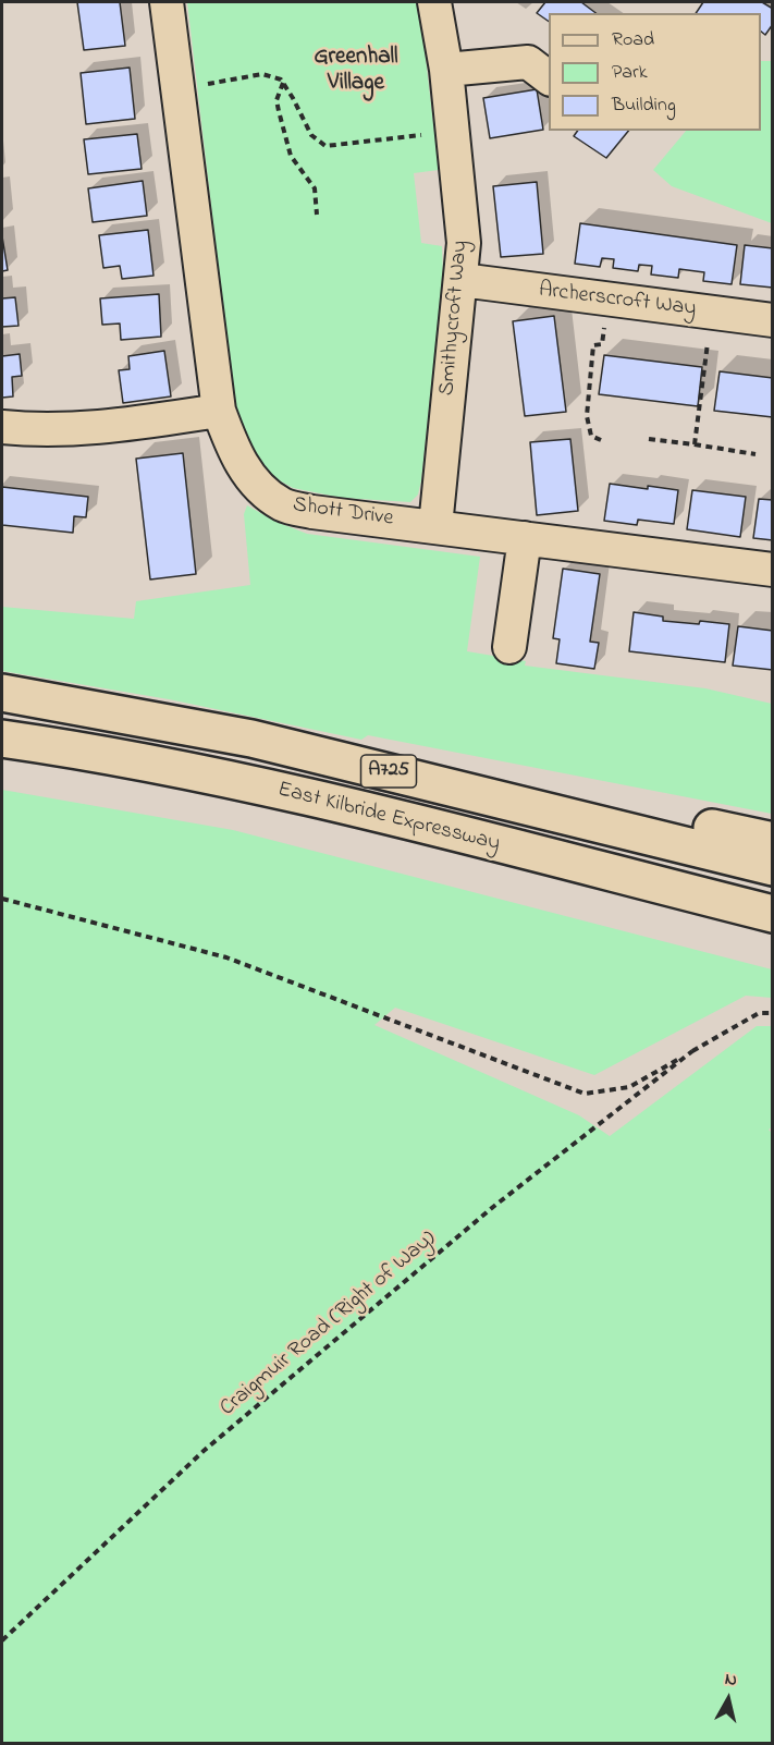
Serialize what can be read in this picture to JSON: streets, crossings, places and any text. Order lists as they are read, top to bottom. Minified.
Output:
{"streets":{"highway":["A725","East Kilbride Expressway"],"street":["Archerscroft Way","Smithycroft Way","Shott Drive"],"path":["Craigmuir Road (Right of Way)"]},"crossings":[["Archerscroft Way","Smithycroft Way"],["Smithycroft Way","Shott Drive"],["A725","East Kilbride Expressway"]],"districts":["Greenhall Village"],"legend":["Road","Park","Building"],"north":"top"}
